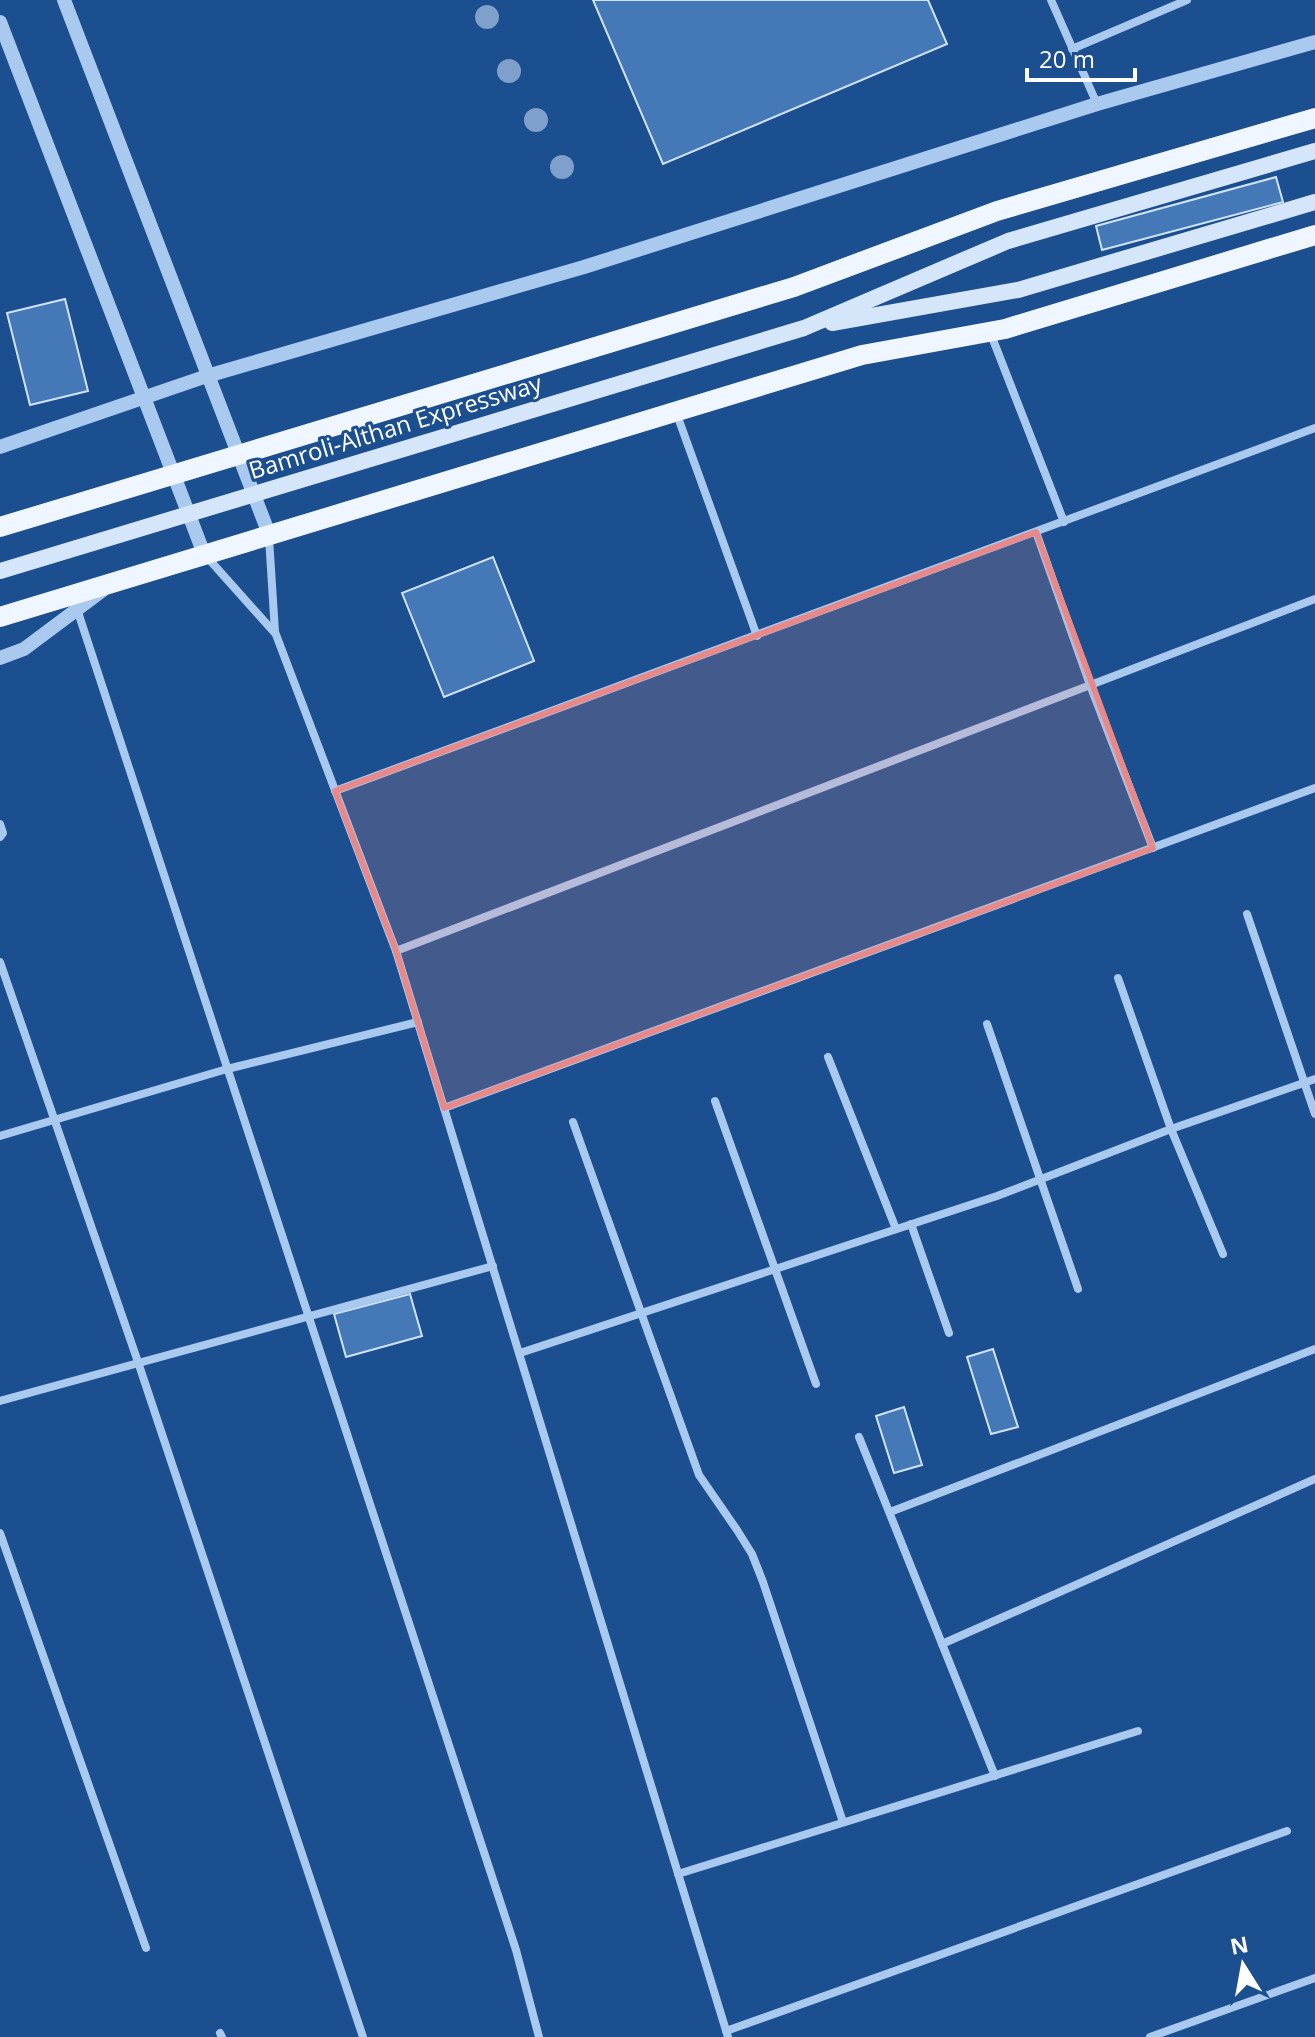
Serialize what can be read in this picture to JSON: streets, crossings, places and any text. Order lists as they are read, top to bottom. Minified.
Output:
{"streets":{"main road":["Bamroli-Althan Expressway"]},"scale_bar":"20 m","north":"top"}
